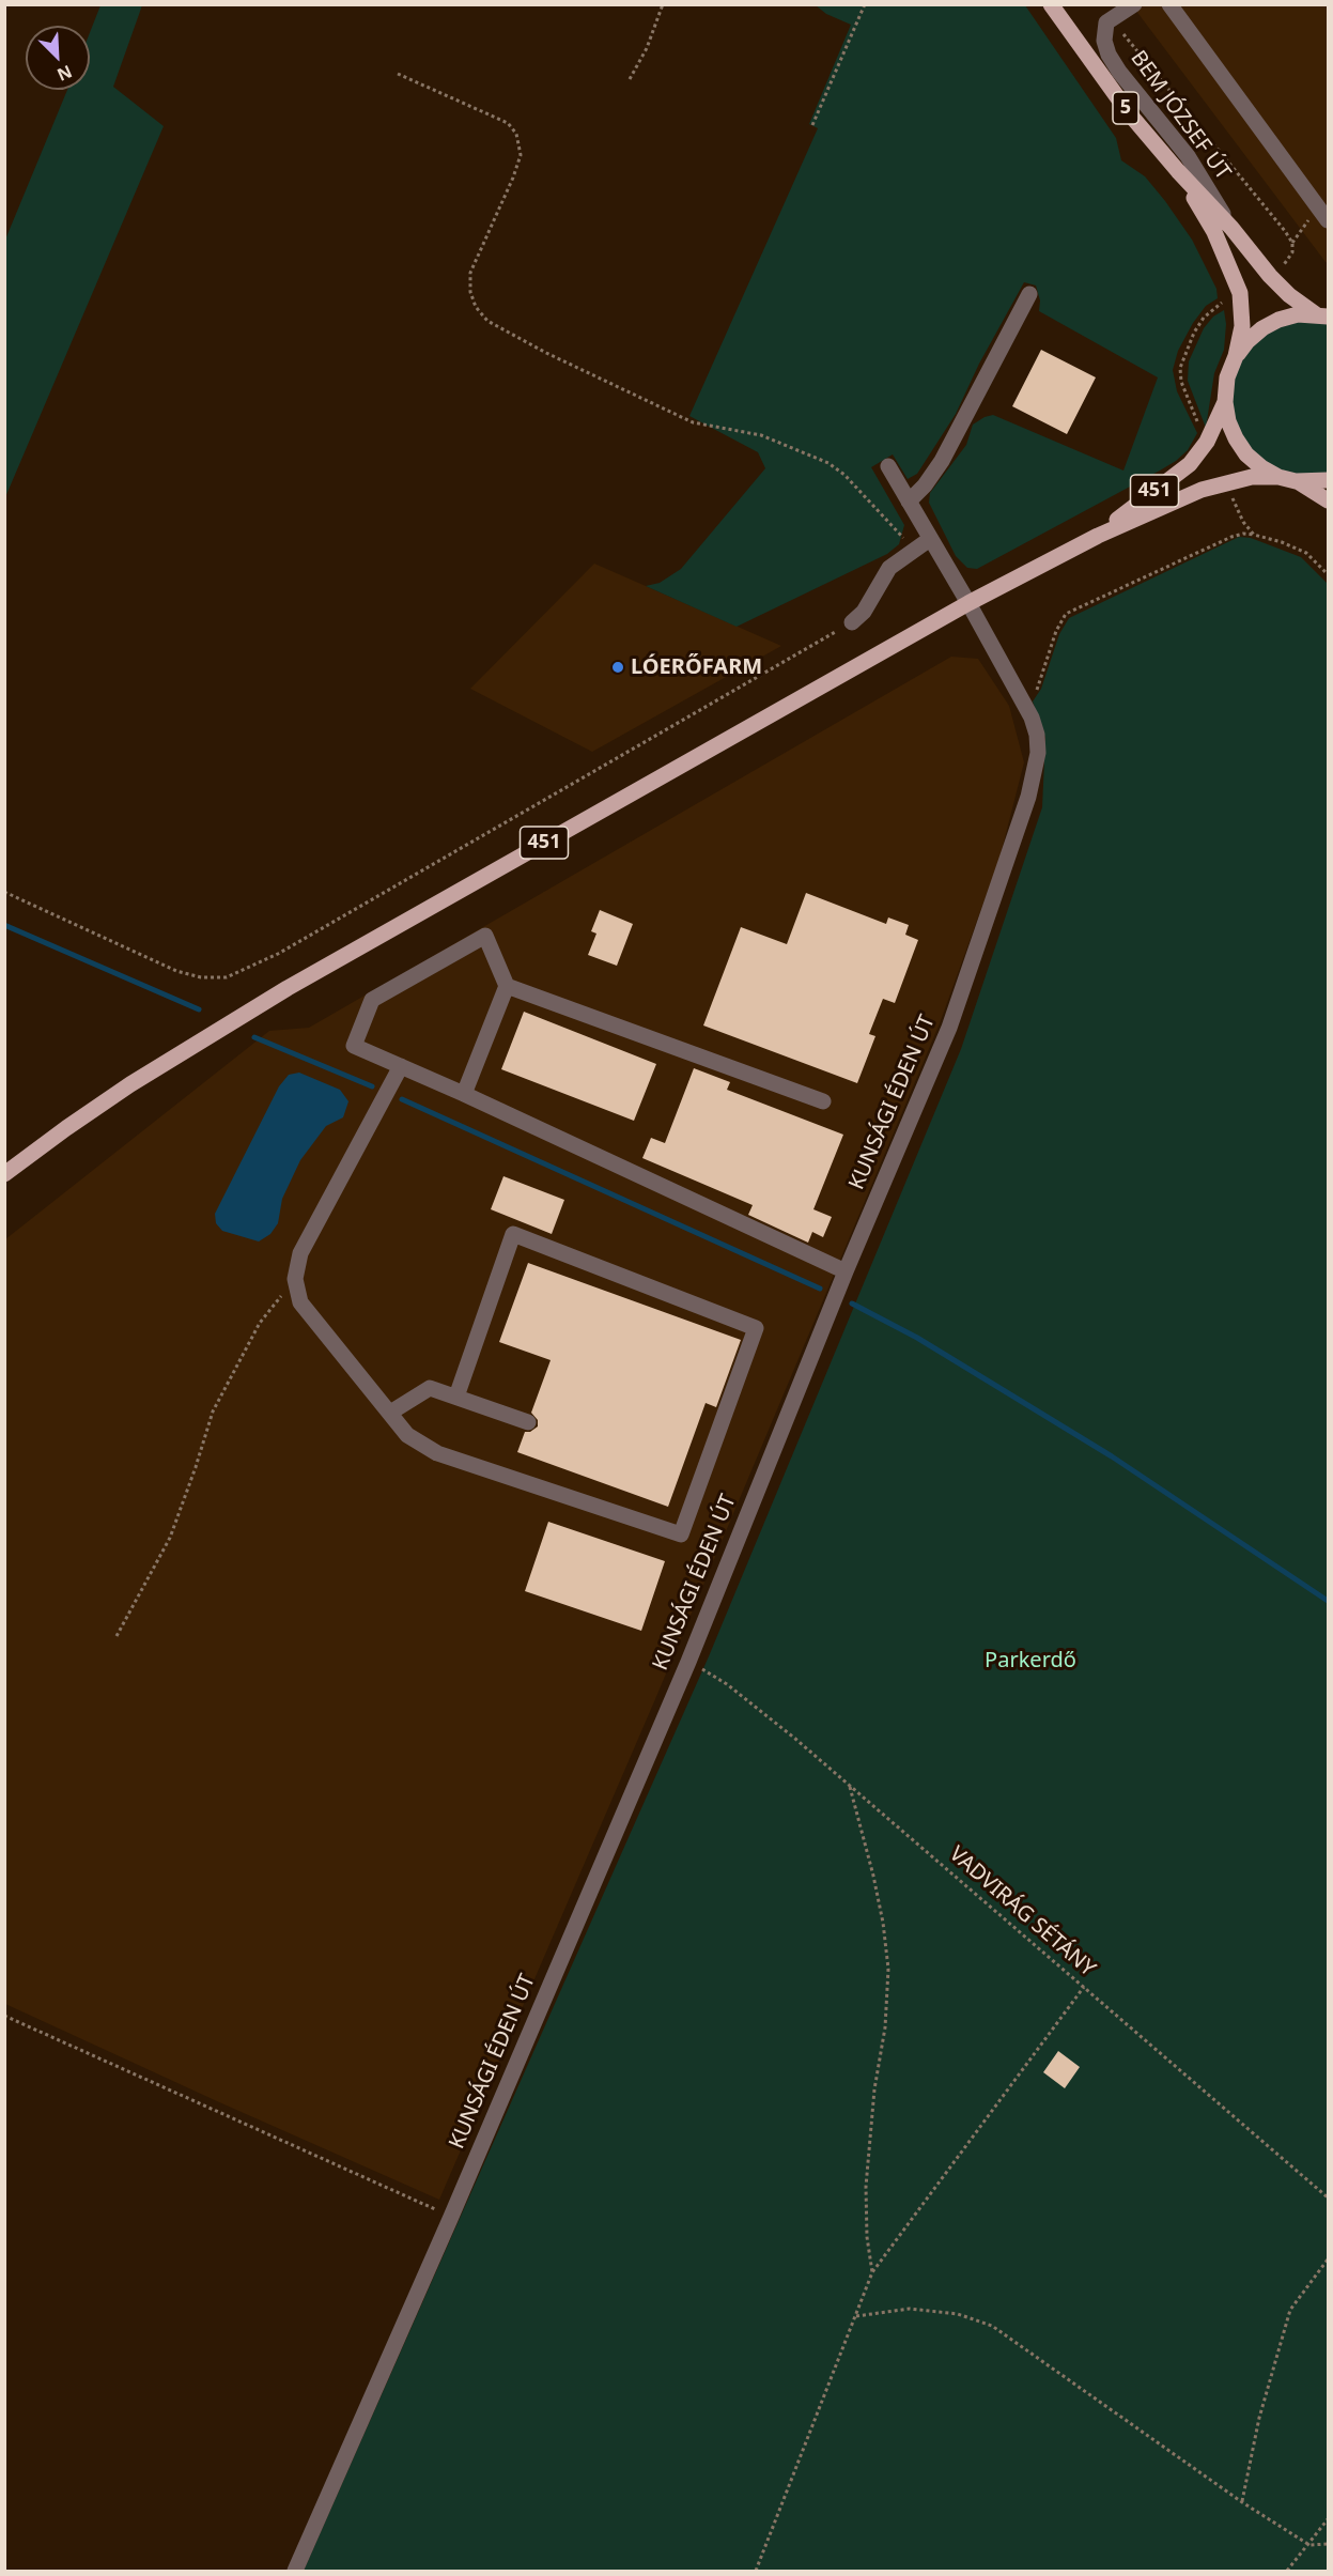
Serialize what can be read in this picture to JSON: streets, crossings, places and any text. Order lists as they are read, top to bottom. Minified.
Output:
{"streets":{"main road":["5","451"],"street":["BEM JÓZSEF ÚT","KUNSÁGI ÉDEN ÚT"],"path":["VADVIRÁG SÉTÁNY"]},"crossings":[["5","BEM JÓZSEF ÚT"],["5","451"],["451","KUNSÁGI ÉDEN ÚT"],["KUNSÁGI ÉDEN ÚT","VADVIRÁG SÉTÁNY"]],"parks":["Parkerdő"],"places":["LÓERŐFARM"],"north":"bottom right"}
